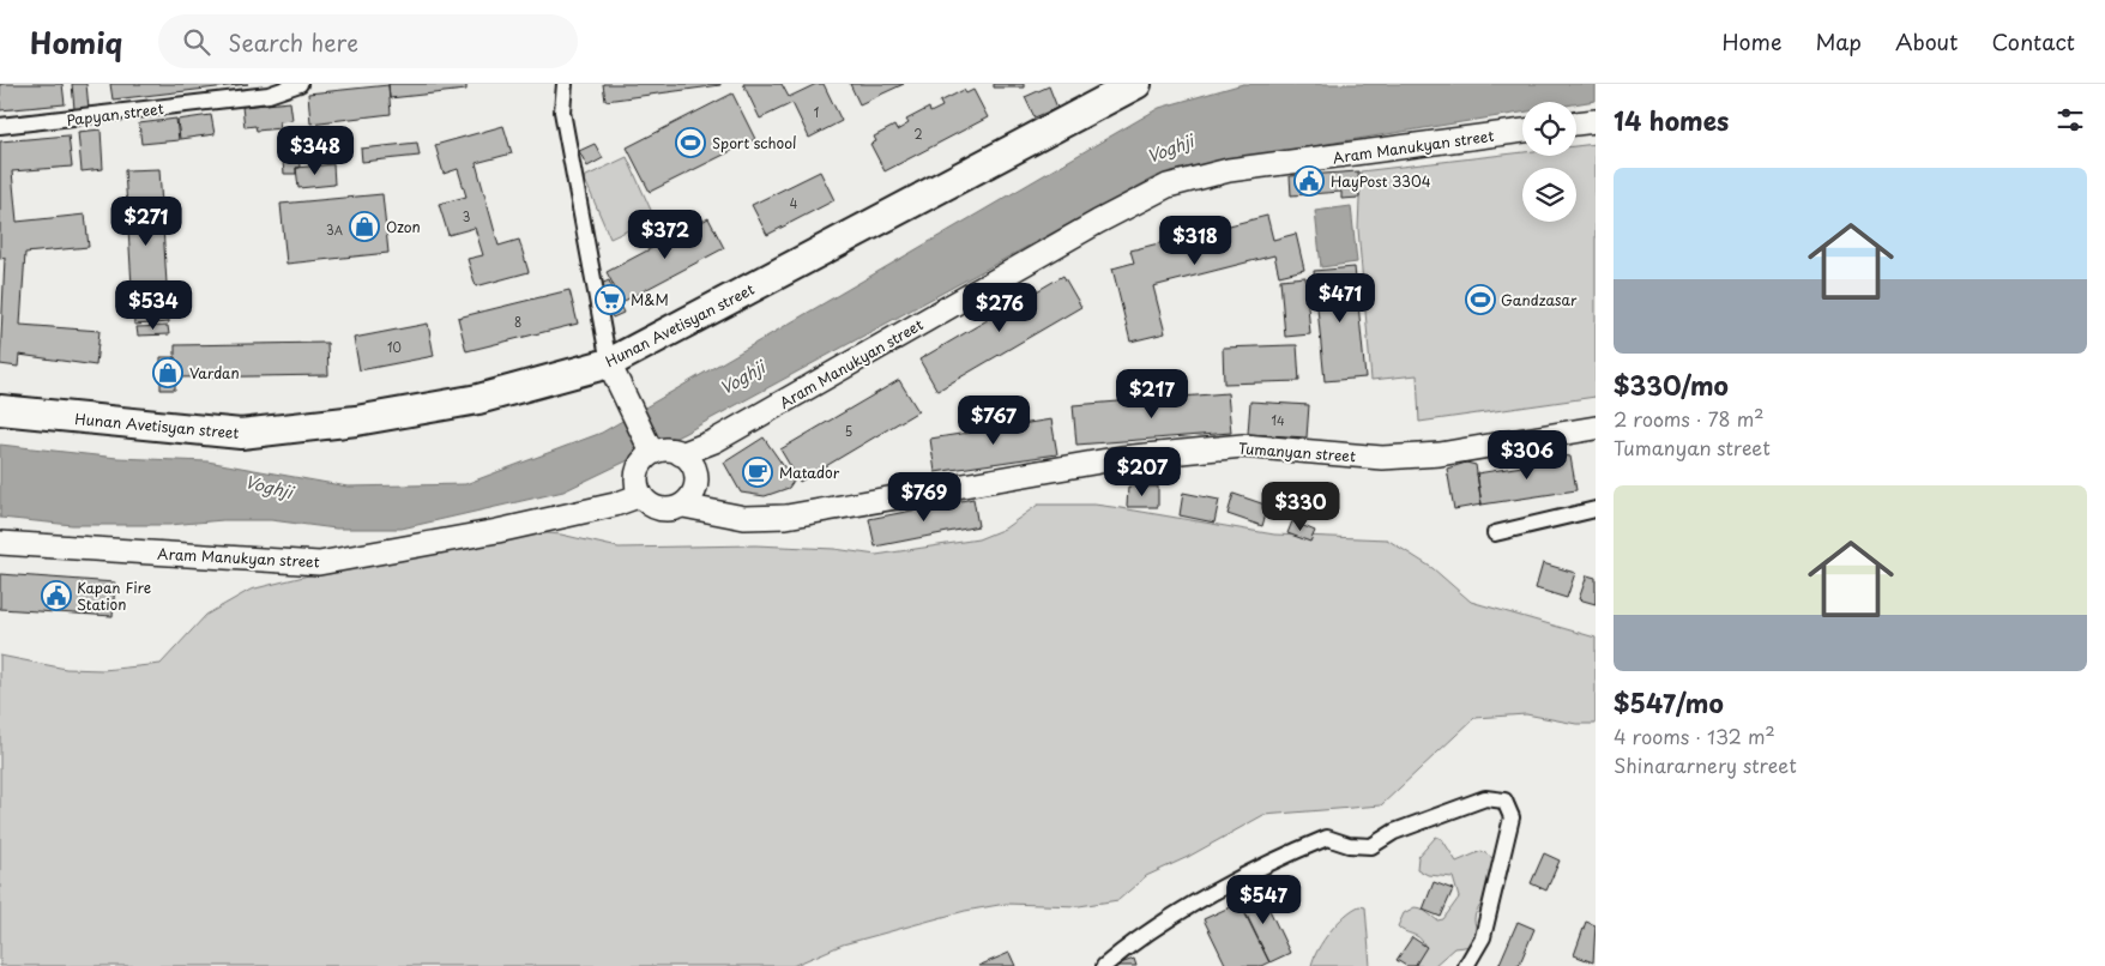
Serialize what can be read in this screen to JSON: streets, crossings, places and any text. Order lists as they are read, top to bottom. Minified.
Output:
{"streets":{"highway":["Hunan Avetisyan street"],"street":["Papyan street","Aram Manukyan street","Tumanyan street"]},"crossings":[["Aram Manukyan street","Tumanyan street"]],"water":["Voghji"],"places":{"sports":["Sport school","Gandzasar"],"public building":["HayPost 3304","Kapan Fire Station"],"shop":["Ozon","Vardan"],"supermarket":["M&M"],"cafe":["Matador"]},"house_numbers":["1","2","4","3","3A","8","10","14","5"],"page":{"header":"Homiq","search":"Search here","nav":["Home","Map","About","Contact"],"heading":"14 homes","price":["$348","$271","$372","$318","$471","$534","$276","$217","$767","$306","$207","$769","$330","$547"],"list":[{"name":"$330/mo","note":"2 rooms · 78 m² · Tumanyan street"},{"name":"$547/mo","note":"4 rooms · 132 m² · Shinararnery street"}]}}
